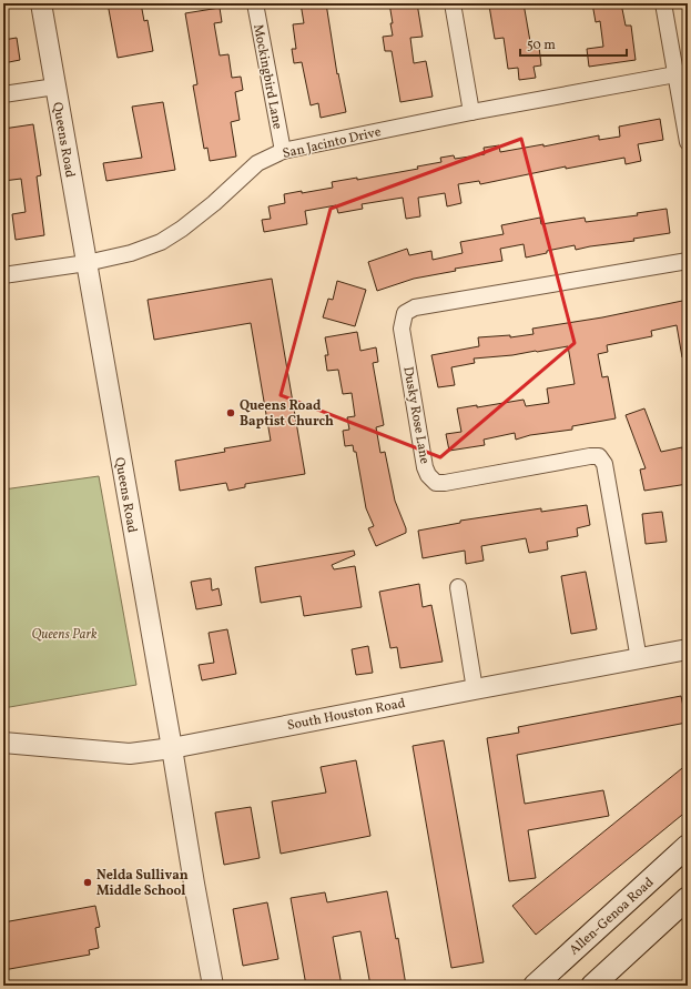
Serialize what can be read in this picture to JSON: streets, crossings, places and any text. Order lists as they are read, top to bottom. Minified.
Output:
{"streets":{"main road":["Allen-Genoa Road"],"street":["Mockingbird Lane","Queens Road","San Jacinto Drive","Dusky Rose Lane","South Houston Road"]},"crossings":[["Mockingbird Lane","San Jacinto Drive"],["Queens Road","San Jacinto Drive"],["Queens Road","South Houston Road"],["Dusky Rose Lane","South Houston Road"]],"parks":["Queens Park"],"places":["Queens Road Baptist Church","Nelda Sullivan Middle School"],"scale_bar":"50 m"}
